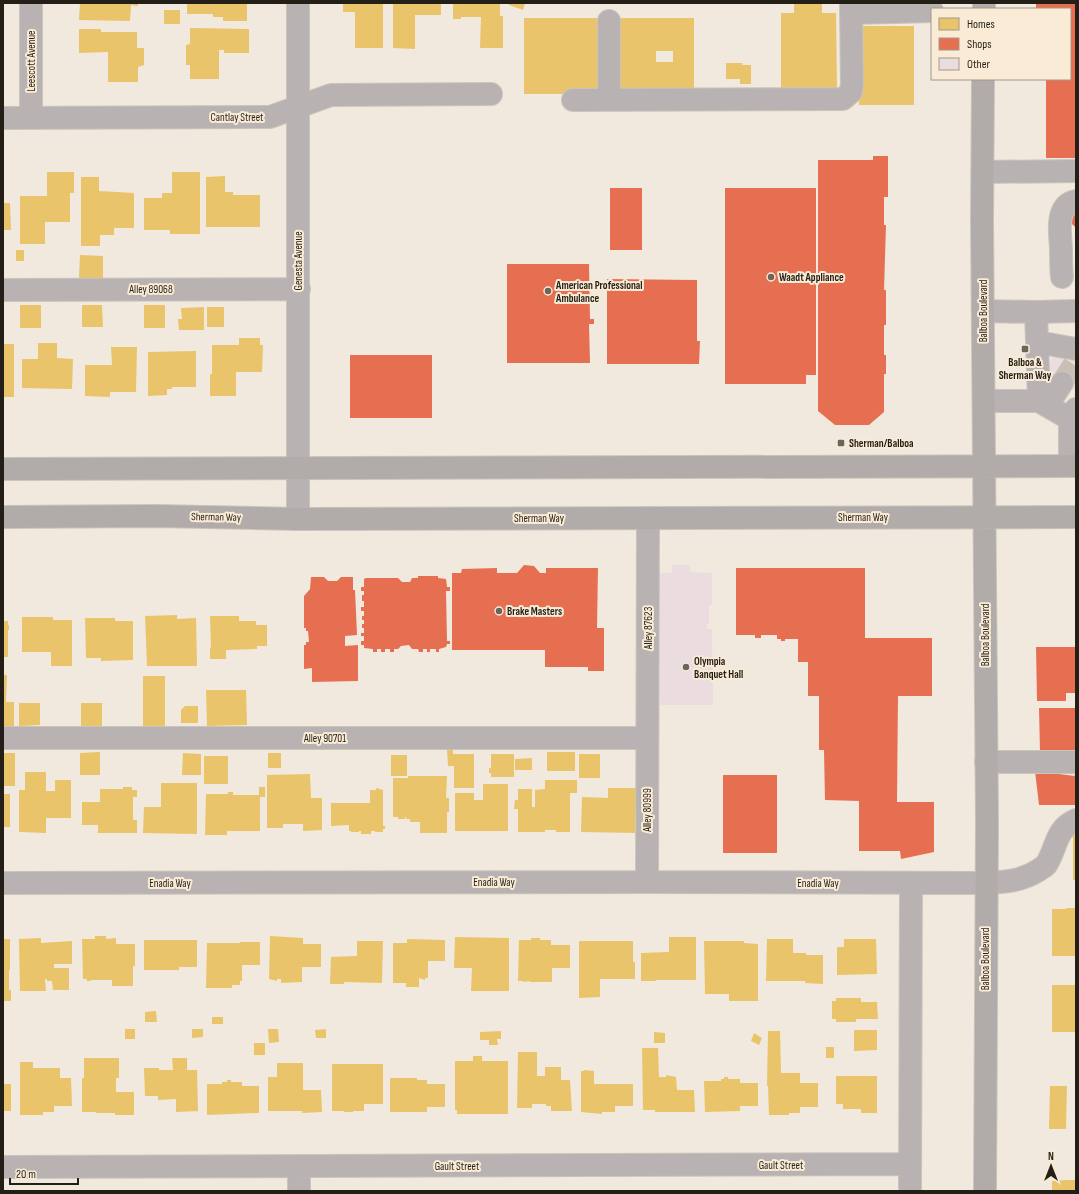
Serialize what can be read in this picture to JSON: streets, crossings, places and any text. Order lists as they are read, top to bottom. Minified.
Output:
{"streets":{"main road":["Balboa Boulevard","Sherman Way"],"street":["Leescott Avenue","Cantlay Street","Genesta Avenue","Alley 89068","Alley 87623","Alley 90701","Alley 80999","Enadia Way","Gault Street"]},"crossings":[["Leescott Avenue","Cantlay Street"],["Cantlay Street","Genesta Avenue"],["Genesta Avenue","Alley 89068"],["Genesta Avenue","Sherman Way"],["Balboa Boulevard","Sherman Way"],["Balboa Boulevard","Enadia Way"],["Sherman Way","Alley 87623"],["Alley 87623","Alley 90701"],["Alley 87623","Alley 80999"],["Alley 90701","Alley 80999"],["Alley 80999","Enadia Way"]],"places":{"other":["Waadt Appliance","American Professional Ambulance","Brake Masters","Olympia Banquet Hall"],"transit":["Balboa & Sherman Way","Sherman/Balboa"]},"legend":["Homes","Shops","Other"],"scale_bar":"20 m","north":"top"}
